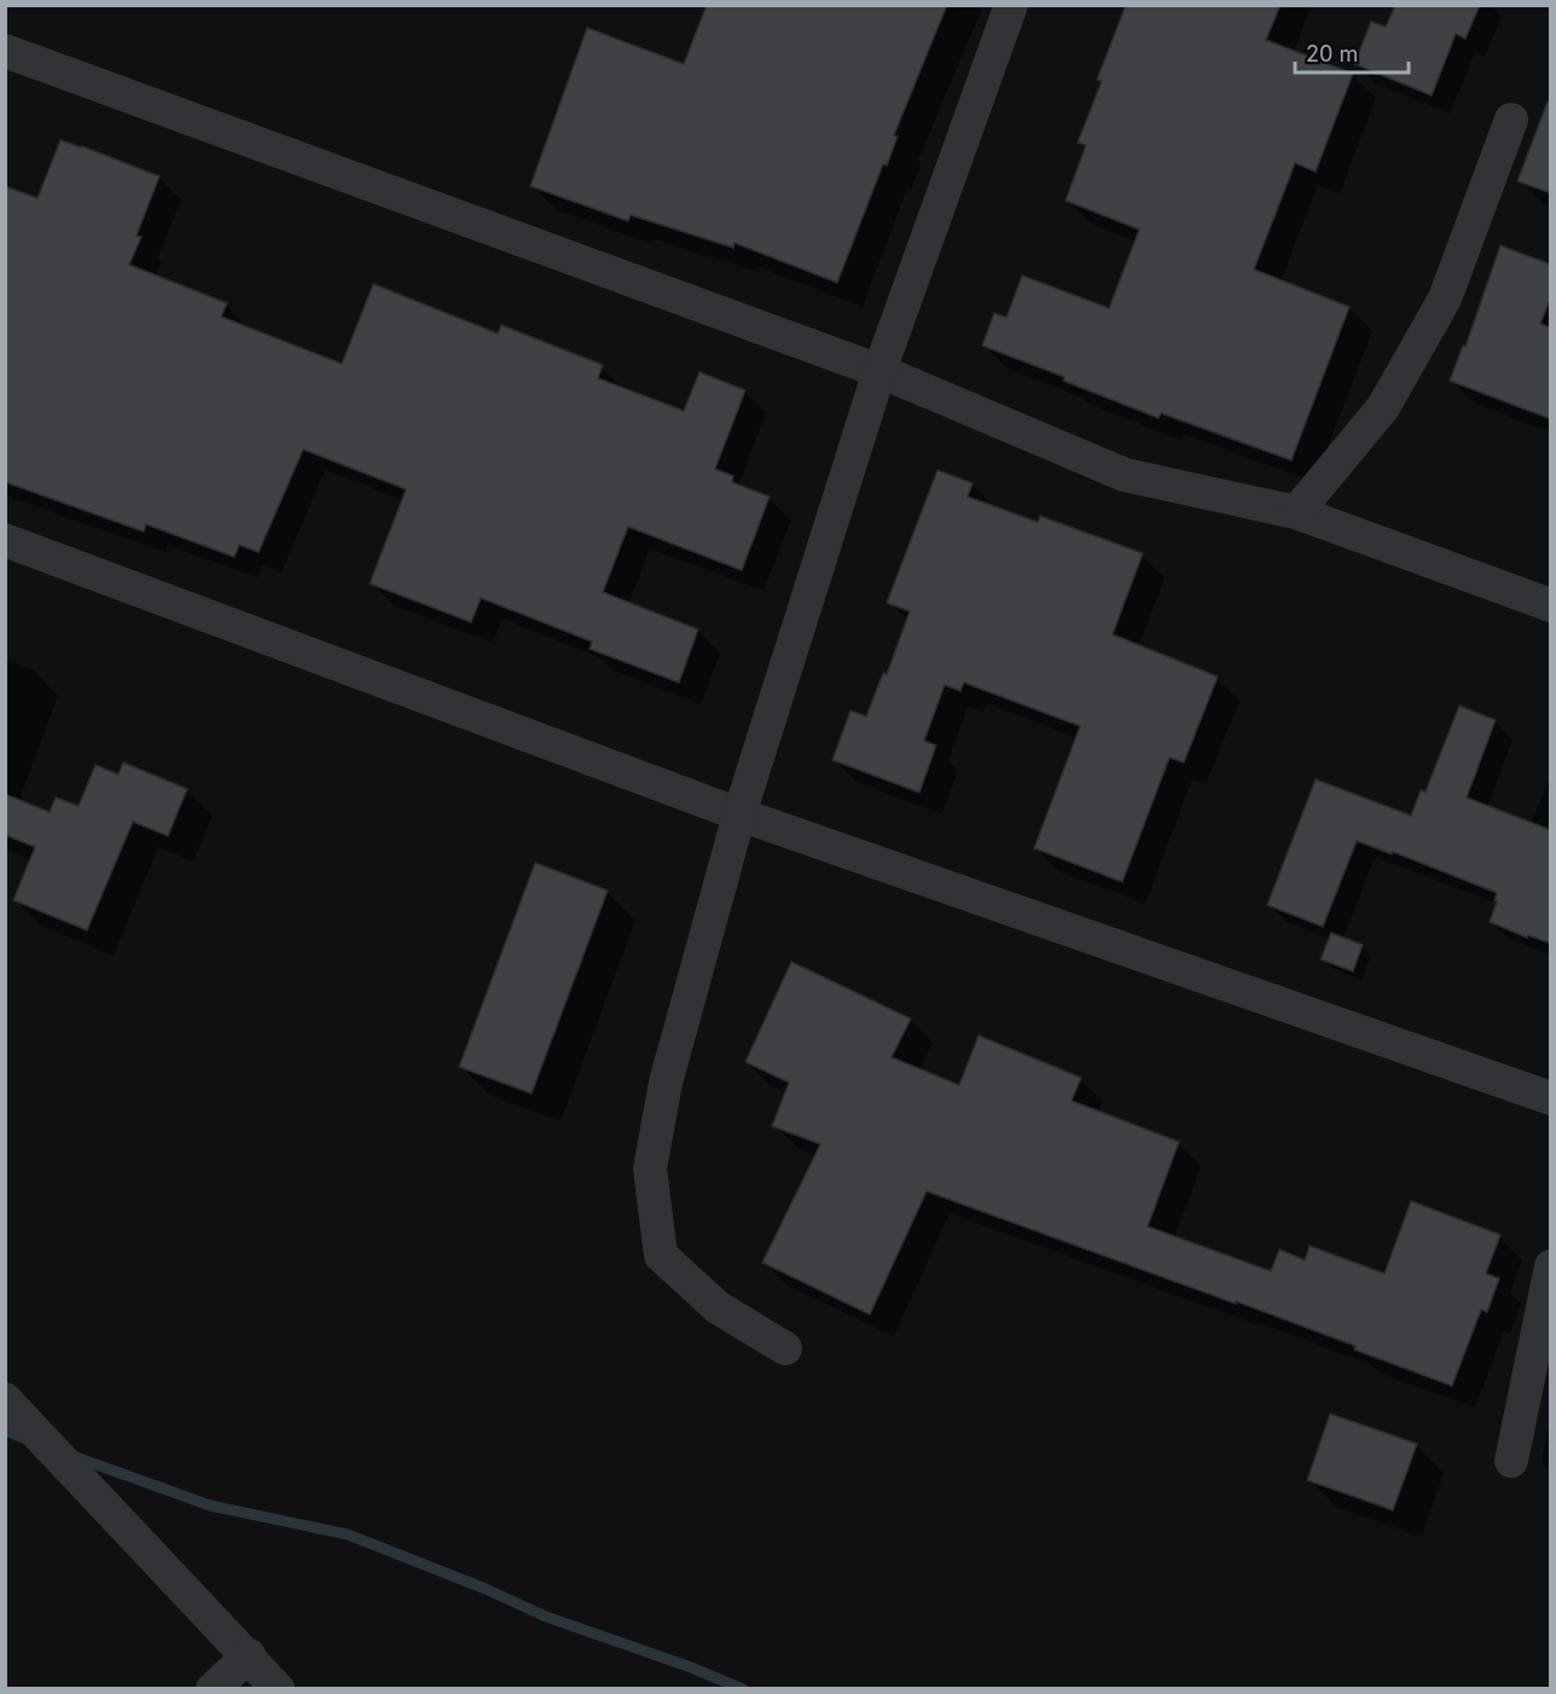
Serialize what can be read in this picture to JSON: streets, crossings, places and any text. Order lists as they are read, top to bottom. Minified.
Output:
{"scale_bar":"20 m"}
